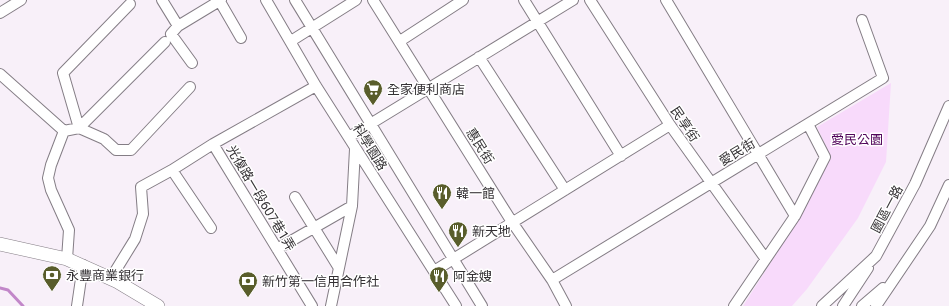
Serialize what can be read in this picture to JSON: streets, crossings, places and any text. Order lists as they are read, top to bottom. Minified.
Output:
{"streets":{"street":["民享街","惠民街","科學園路","愛民街","光復路一段607巷1弄","園區一路"]},"crossings":[["民享街","愛民街"],["惠民街","愛民街"]],"parks":["愛民公園"],"places":{"supermarket":["全家便利商店"],"restaurant":["韓一館","新天地","阿金嫂"],"bank":["永豐商業銀行","新竹第一信用合作社"]}}
